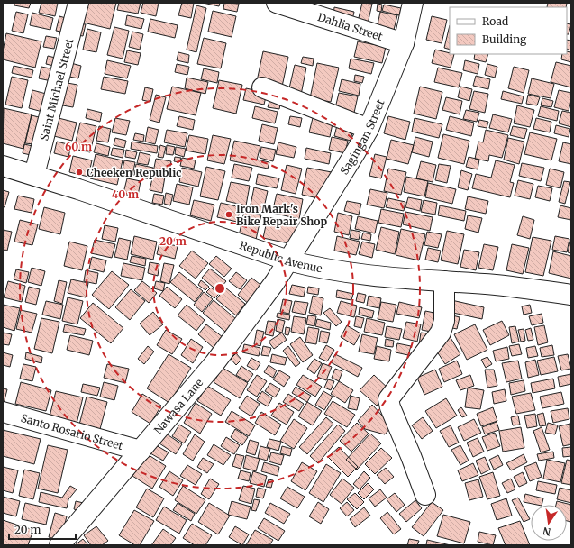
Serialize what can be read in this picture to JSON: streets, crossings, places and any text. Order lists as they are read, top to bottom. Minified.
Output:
{"streets":{"street":["Dahlia Street","Saint Michael Street","Sagingan Street","Republic Avenue","Nawasa Lane","Santo Rosario Street"]},"crossings":[["Dahlia Street","Sagingan Street"],["Saint Michael Street","Republic Avenue"],["Sagingan Street","Republic Avenue"],["Sagingan Street","Nawasa Lane"],["Republic Avenue","Nawasa Lane"],["Nawasa Lane","Santo Rosario Street"]],"places":["Cheeken Republic","Iron Mark's Bike Repair Shop"],"legend":["Road","Building"],"scale_bar":"20 m","north":"bottom","rings":["60 m","40 m","20 m"]}
